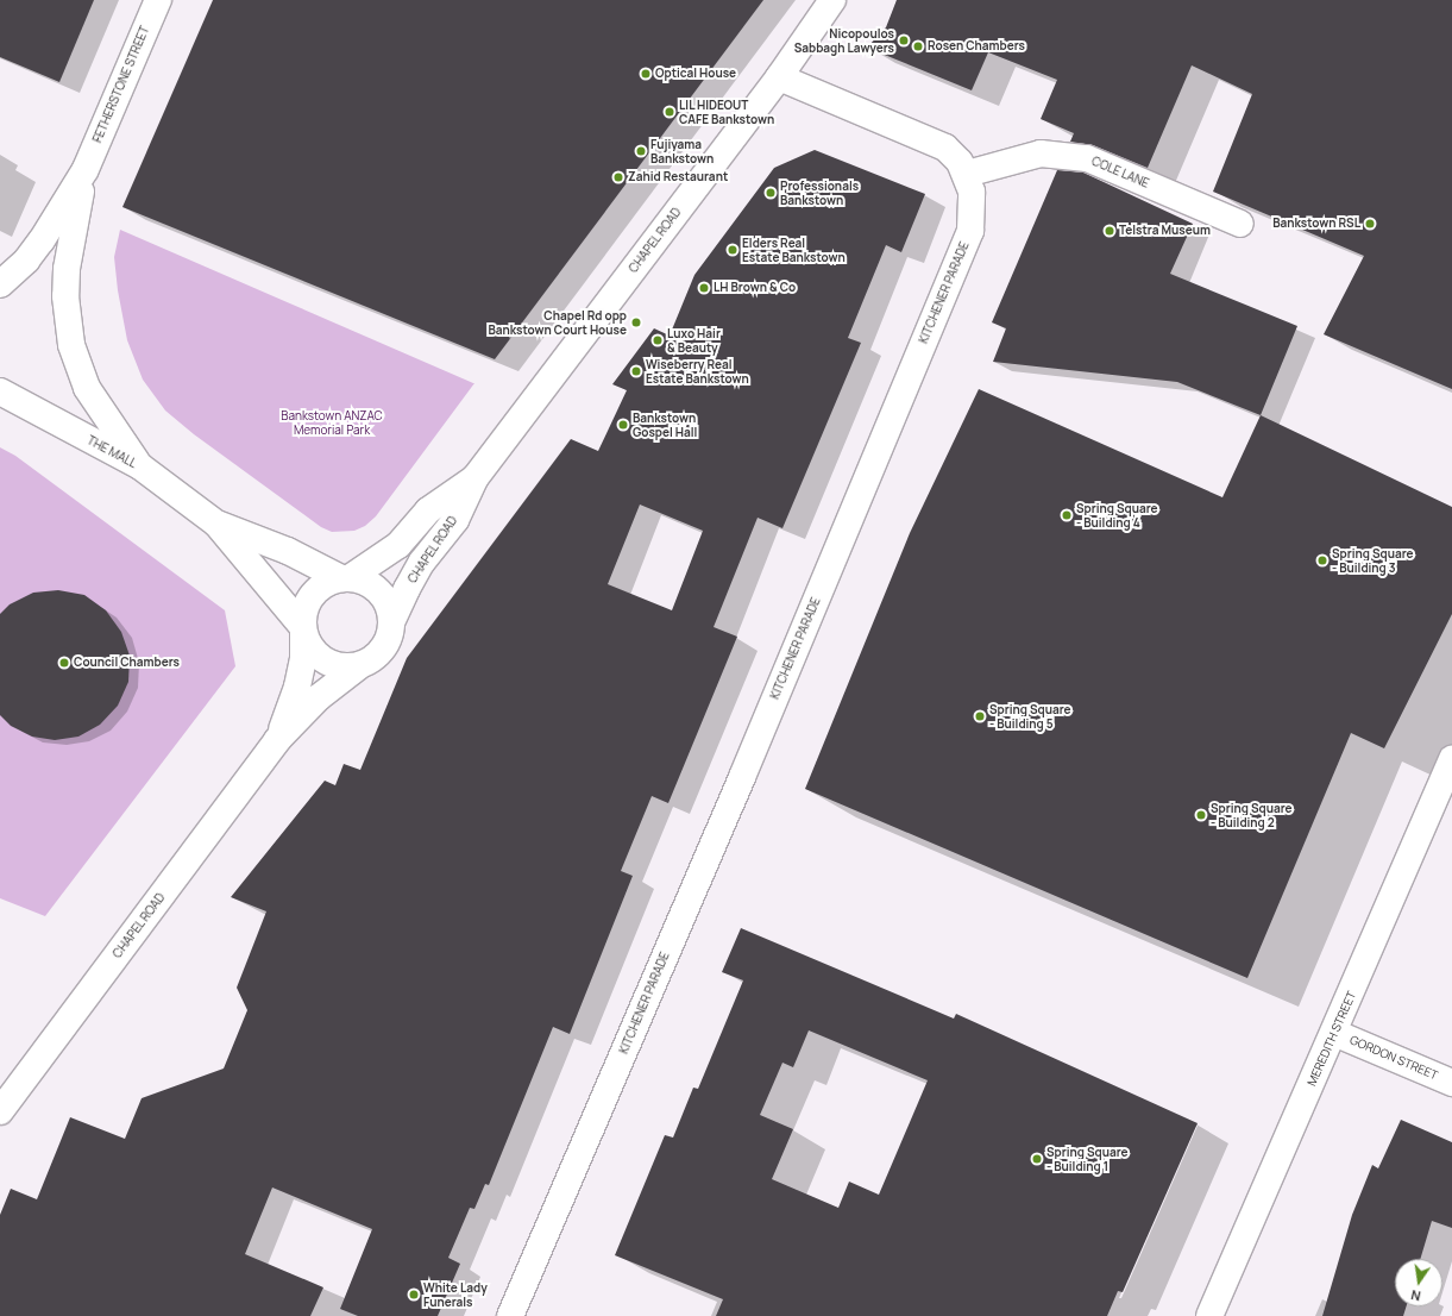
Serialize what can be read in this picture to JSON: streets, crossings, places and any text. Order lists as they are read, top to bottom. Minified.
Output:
{"streets":{"street":["FETHERSTONE STREET","COLE LANE","CHAPEL ROAD","KITCHENER PARADE","THE MALL","MEREDITH STREET","GORDON STREET"]},"crossings":[["FETHERSTONE STREET","THE MALL"],["COLE LANE","KITCHENER PARADE"],["CHAPEL ROAD","KITCHENER PARADE"],["CHAPEL ROAD","THE MALL"],["MEREDITH STREET","GORDON STREET"]],"parks":["Bankstown ANZAC Memorial Park"],"places":["Nicopoulos Sabbagh Lawyers","Rosen Chambers","Optical House","LIL HIDEOUT CAFE Bankstown","Fujiyama Bankstown","Zahid Restaurant","Professionals Bankstown","Bankstown RSL","Telstra Museum","Elders Real Estate Bankstown","LH Brown & Co","Chapel Rd opp Bankstown Court House","Luxo Hair & Beauty","Wiseberry Real Estate Bankstown","Bankstown Gospel Hall","Spring Square - Building 4","Spring Square - Building 3","Council Chambers","Spring Square - Building 5","Spring Square - Building 2","Spring Square - Building 1","White Lady Funerals"],"north":"bottom"}
